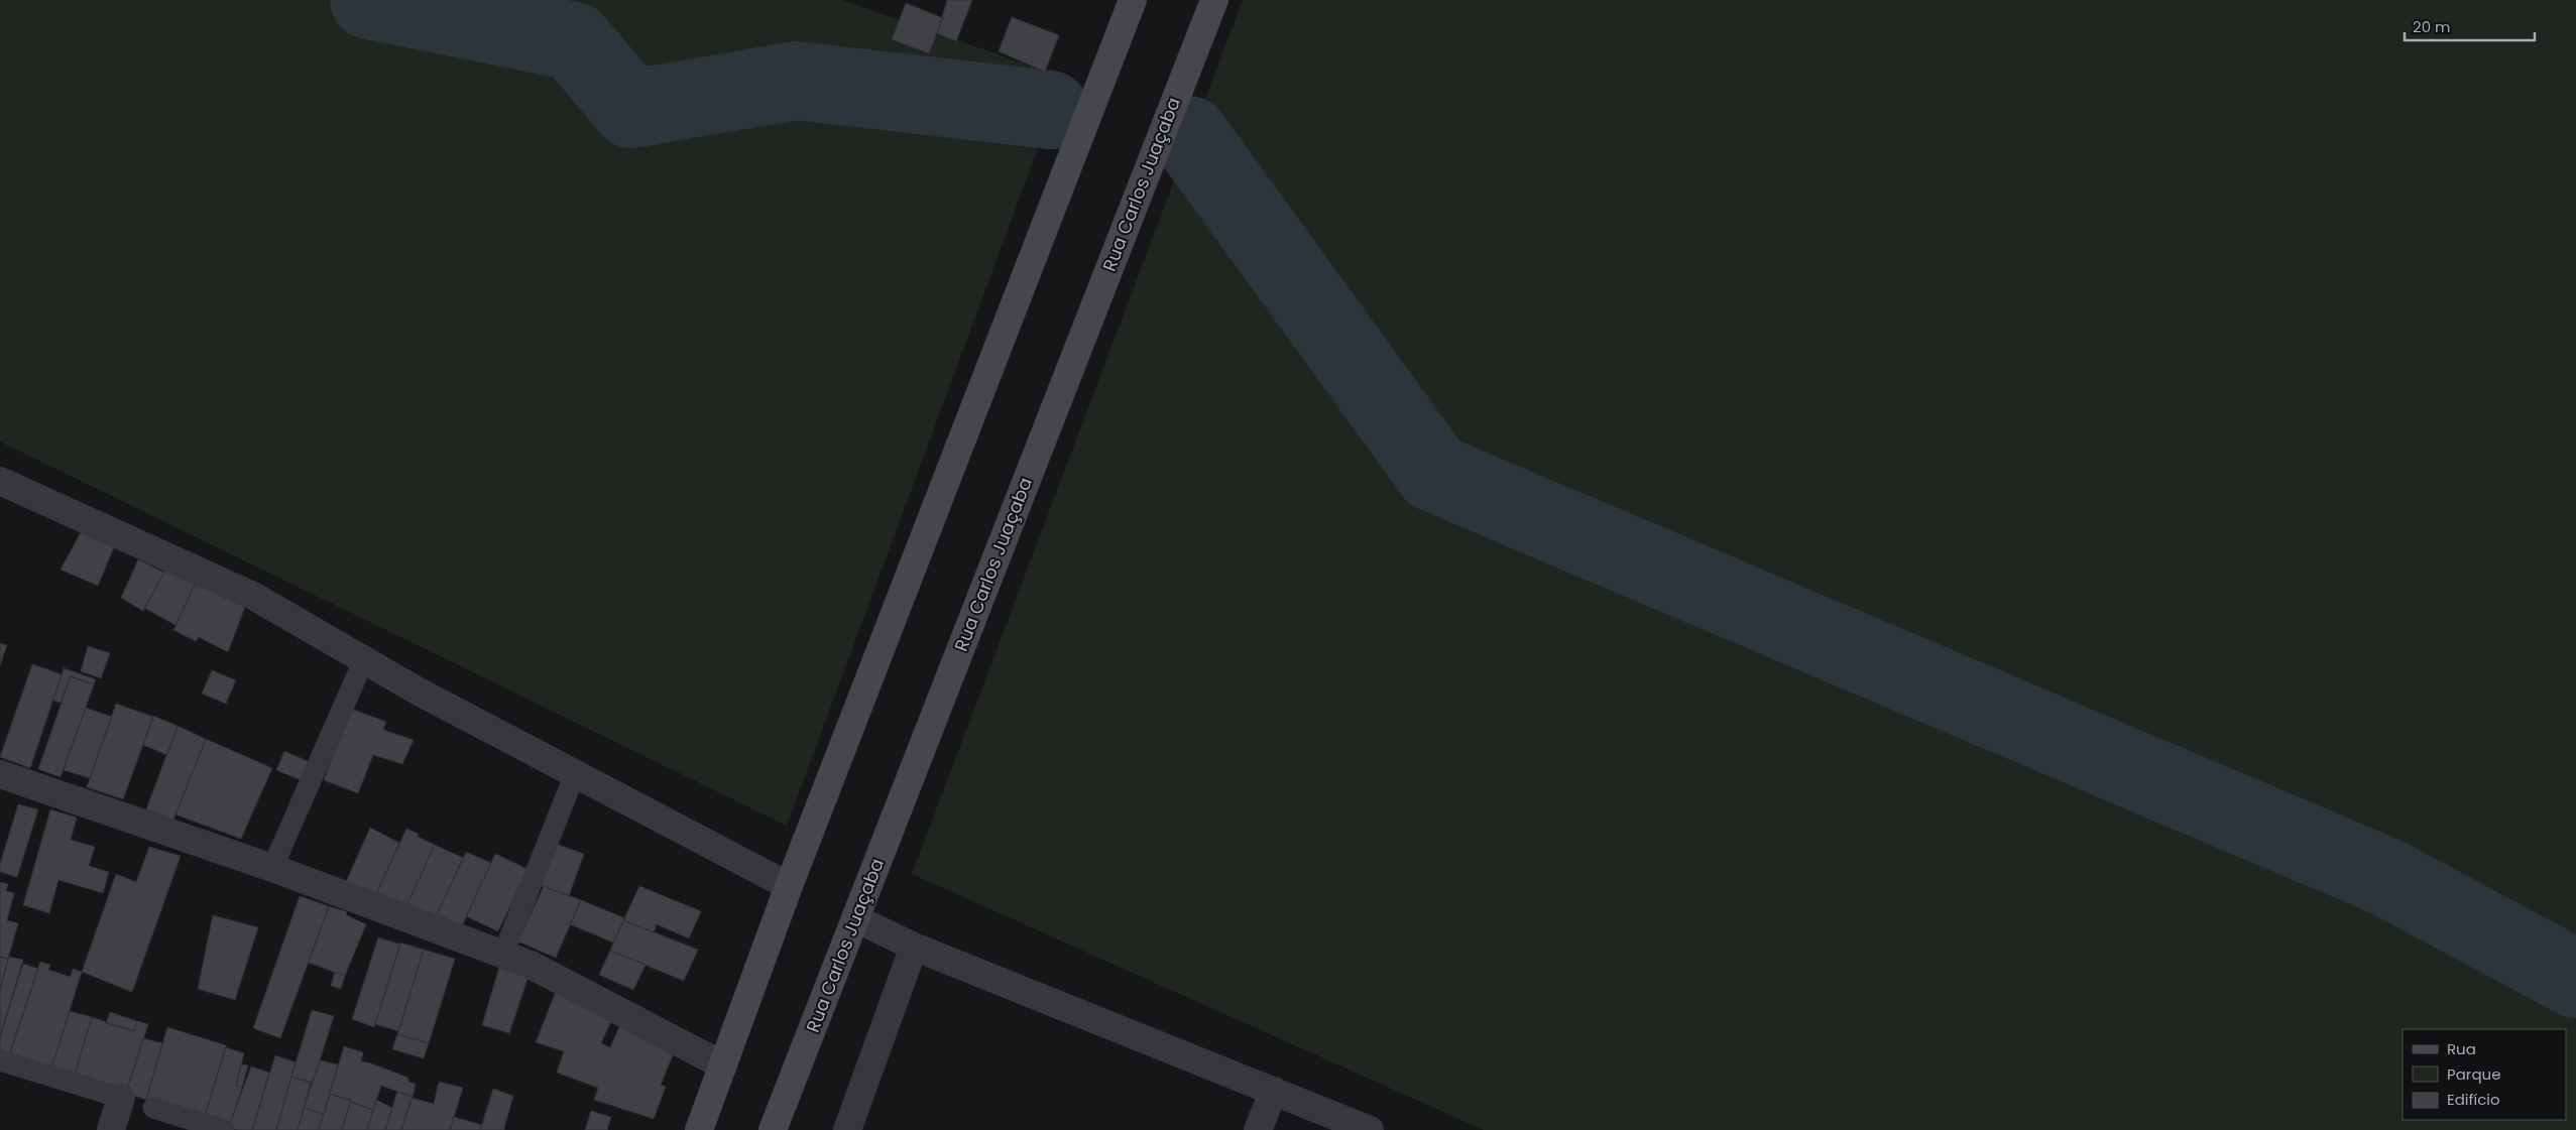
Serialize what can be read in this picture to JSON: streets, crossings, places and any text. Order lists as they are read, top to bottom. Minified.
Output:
{"streets":{"street":["Rua Carlos Juaçaba"]},"legend":["Rua","Parque","Edifício"],"scale_bar":"20 m"}
